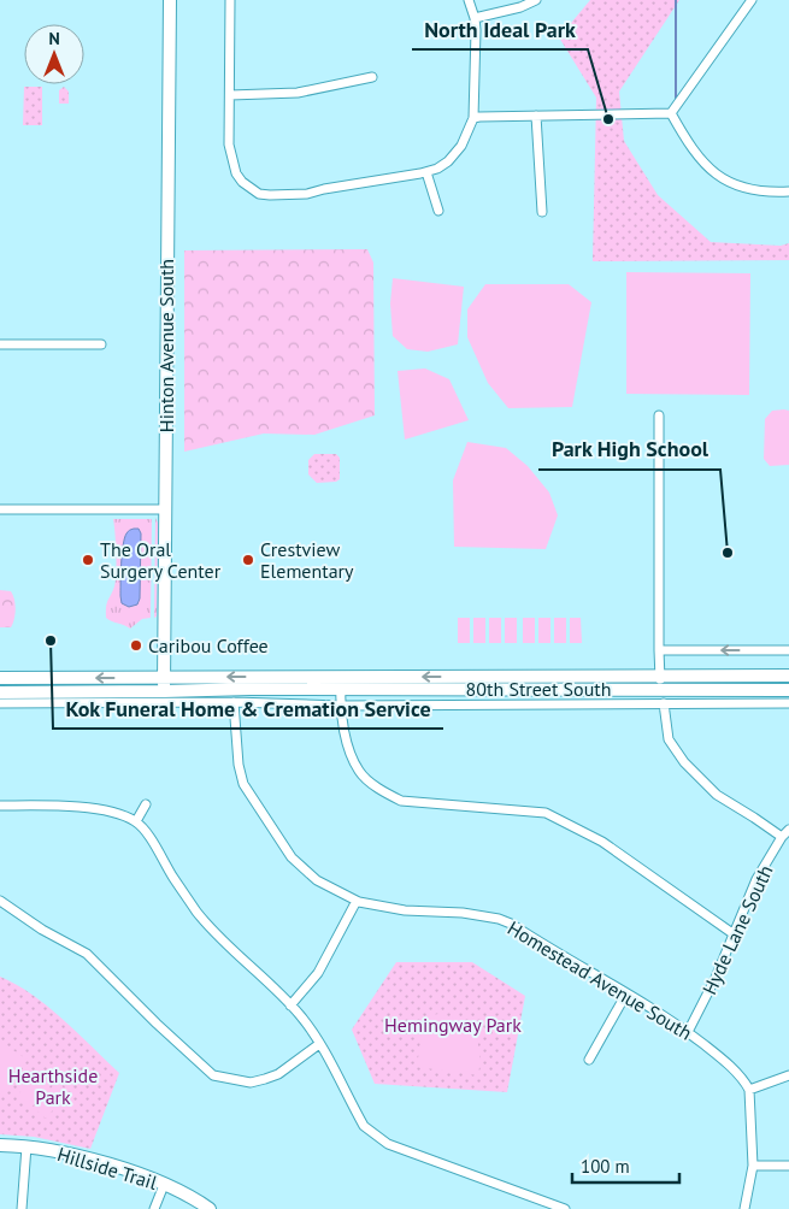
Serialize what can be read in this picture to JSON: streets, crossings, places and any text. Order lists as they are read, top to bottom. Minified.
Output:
{"streets":{"main road":["Hinton Avenue South","80th Street South","Hillside Trail"],"street":["Hyde Lane South","Homestead Avenue South"]},"crossings":[["Hinton Avenue South","80th Street South"],["80th Street South","Homestead Avenue South"],["Hyde Lane South","Homestead Avenue South"]],"parks":["Hemingway Park","Hearthside Park"],"places":["North Ideal Park","Park High School","The Oral Surgery Center","Crestview Elementary","Kok Funeral Home & Cremation Service","Caribou Coffee"],"scale_bar":"100 m","north":"top"}
